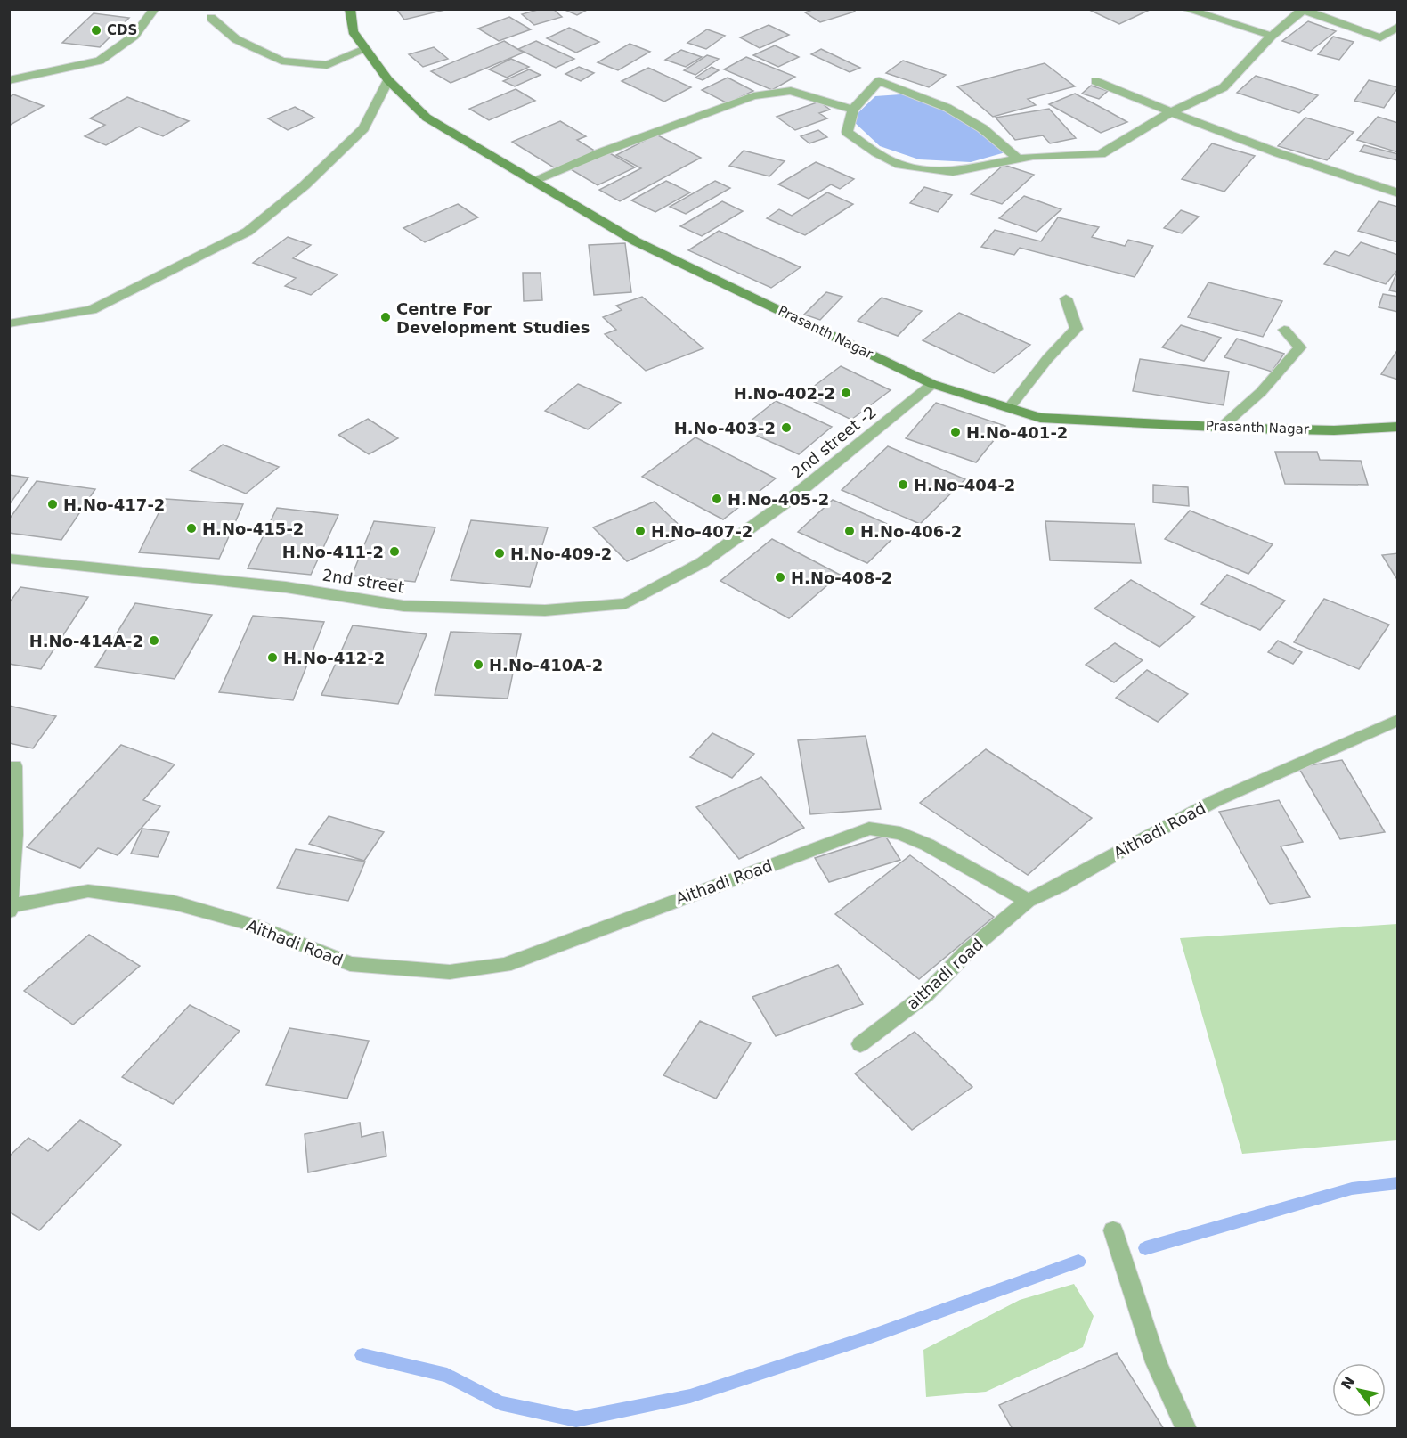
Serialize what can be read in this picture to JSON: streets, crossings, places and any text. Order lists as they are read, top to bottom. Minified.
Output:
{"streets":{"street":["Prasanth Nagar","2nd street -2","2nd street","Aithadi Road","aithadi road"]},"crossings":[["Prasanth Nagar","2nd street -2"],["2nd street -2","2nd street"],["Aithadi Road","aithadi road"]],"places":["CDS","Centre For Development Studies","H.No-402-2","H.No-403-2","H.No-401-2","H.No-404-2","H.No-405-2","H.No-417-2","H.No-415-2","H.No-407-2","H.No-406-2","H.No-411-2","H.No-409-2","H.No-408-2","H.No-414A-2","H.No-412-2","H.No-410A-2"],"north":"top left"}
